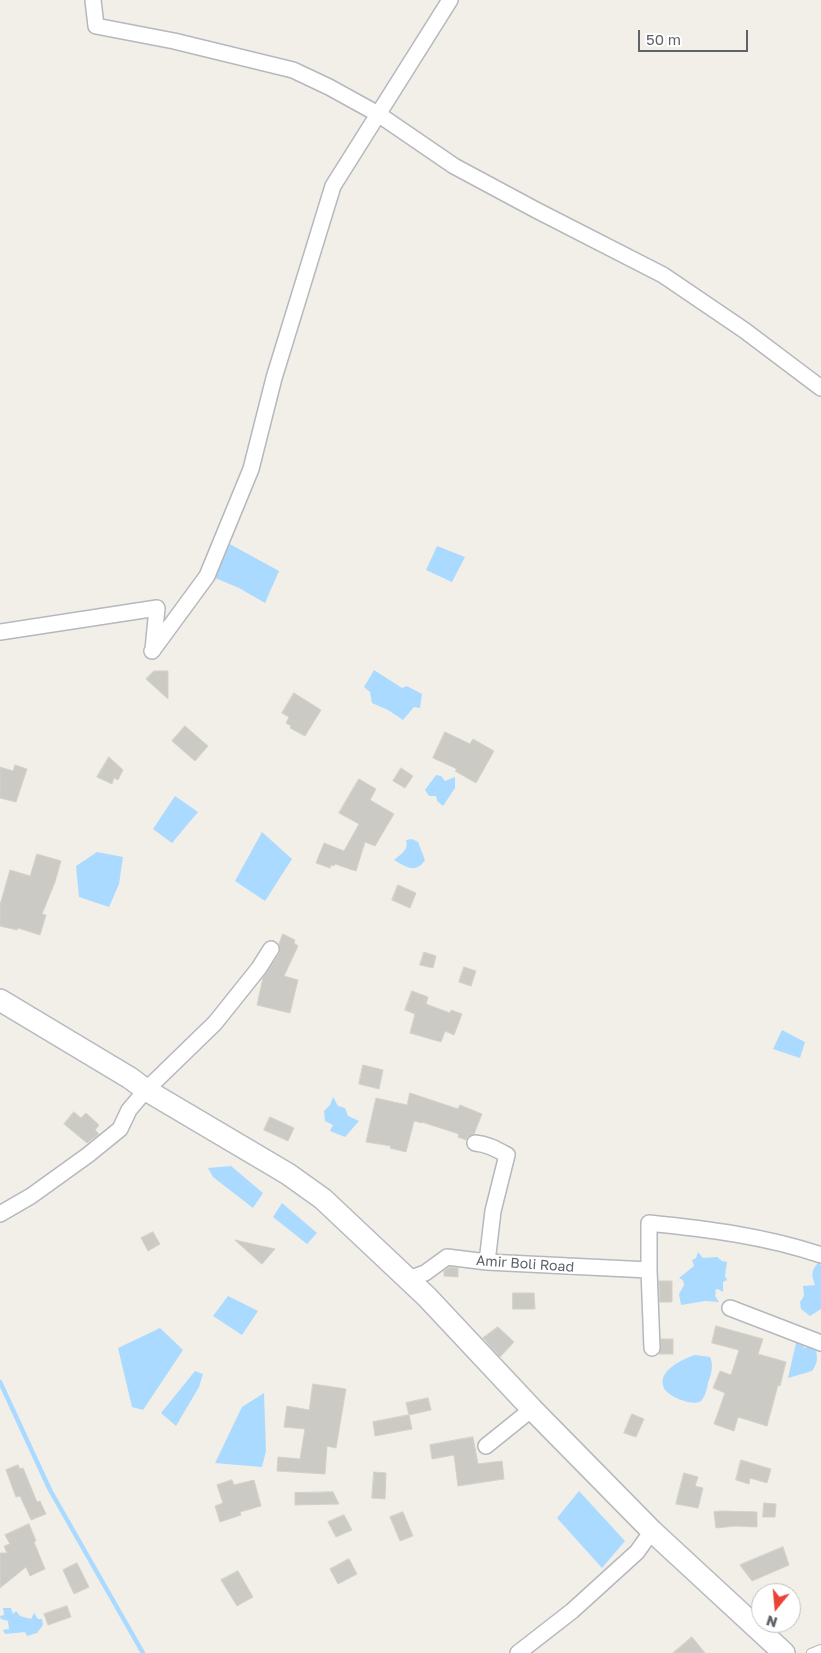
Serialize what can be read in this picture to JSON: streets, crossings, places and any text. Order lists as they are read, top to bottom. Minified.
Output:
{"streets":{"street":["Amir Boli Road"]},"scale_bar":"50 m","north":"bottom"}
